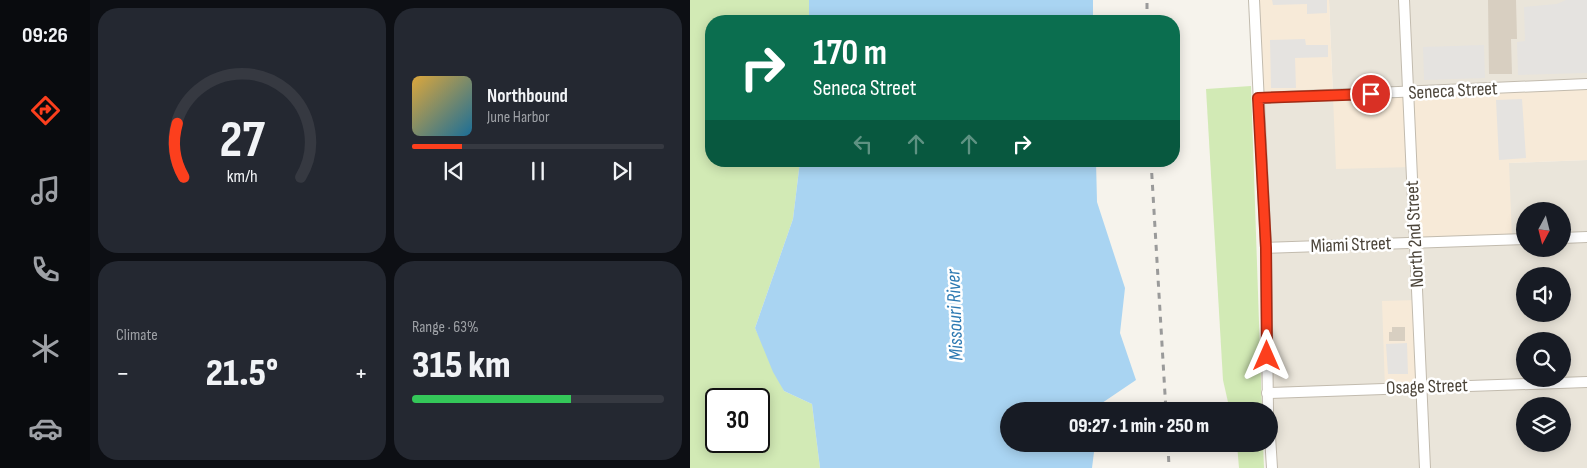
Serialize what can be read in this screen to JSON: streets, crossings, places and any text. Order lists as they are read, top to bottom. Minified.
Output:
{"streets":{"street":["Seneca Street","North 2nd Street","Miami Street","Osage Street"]},"crossings":[["Seneca Street","North 2nd Street"],["North 2nd Street","Miami Street"],["North 2nd Street","Osage Street"]],"water":["Missouri River"],"north":"bottom","page":{"tabs":"09:26","turn":["170 m","Seneca Street"],"song":["Northbound","June Harbor"],"tile":["Climate",["Range · 63%","315 km"]],"heat":["−","21.5°","+"],"limit":"30","trip":"09:27 · 1 min · 250 m","gauge":["27","km/h"]}}
